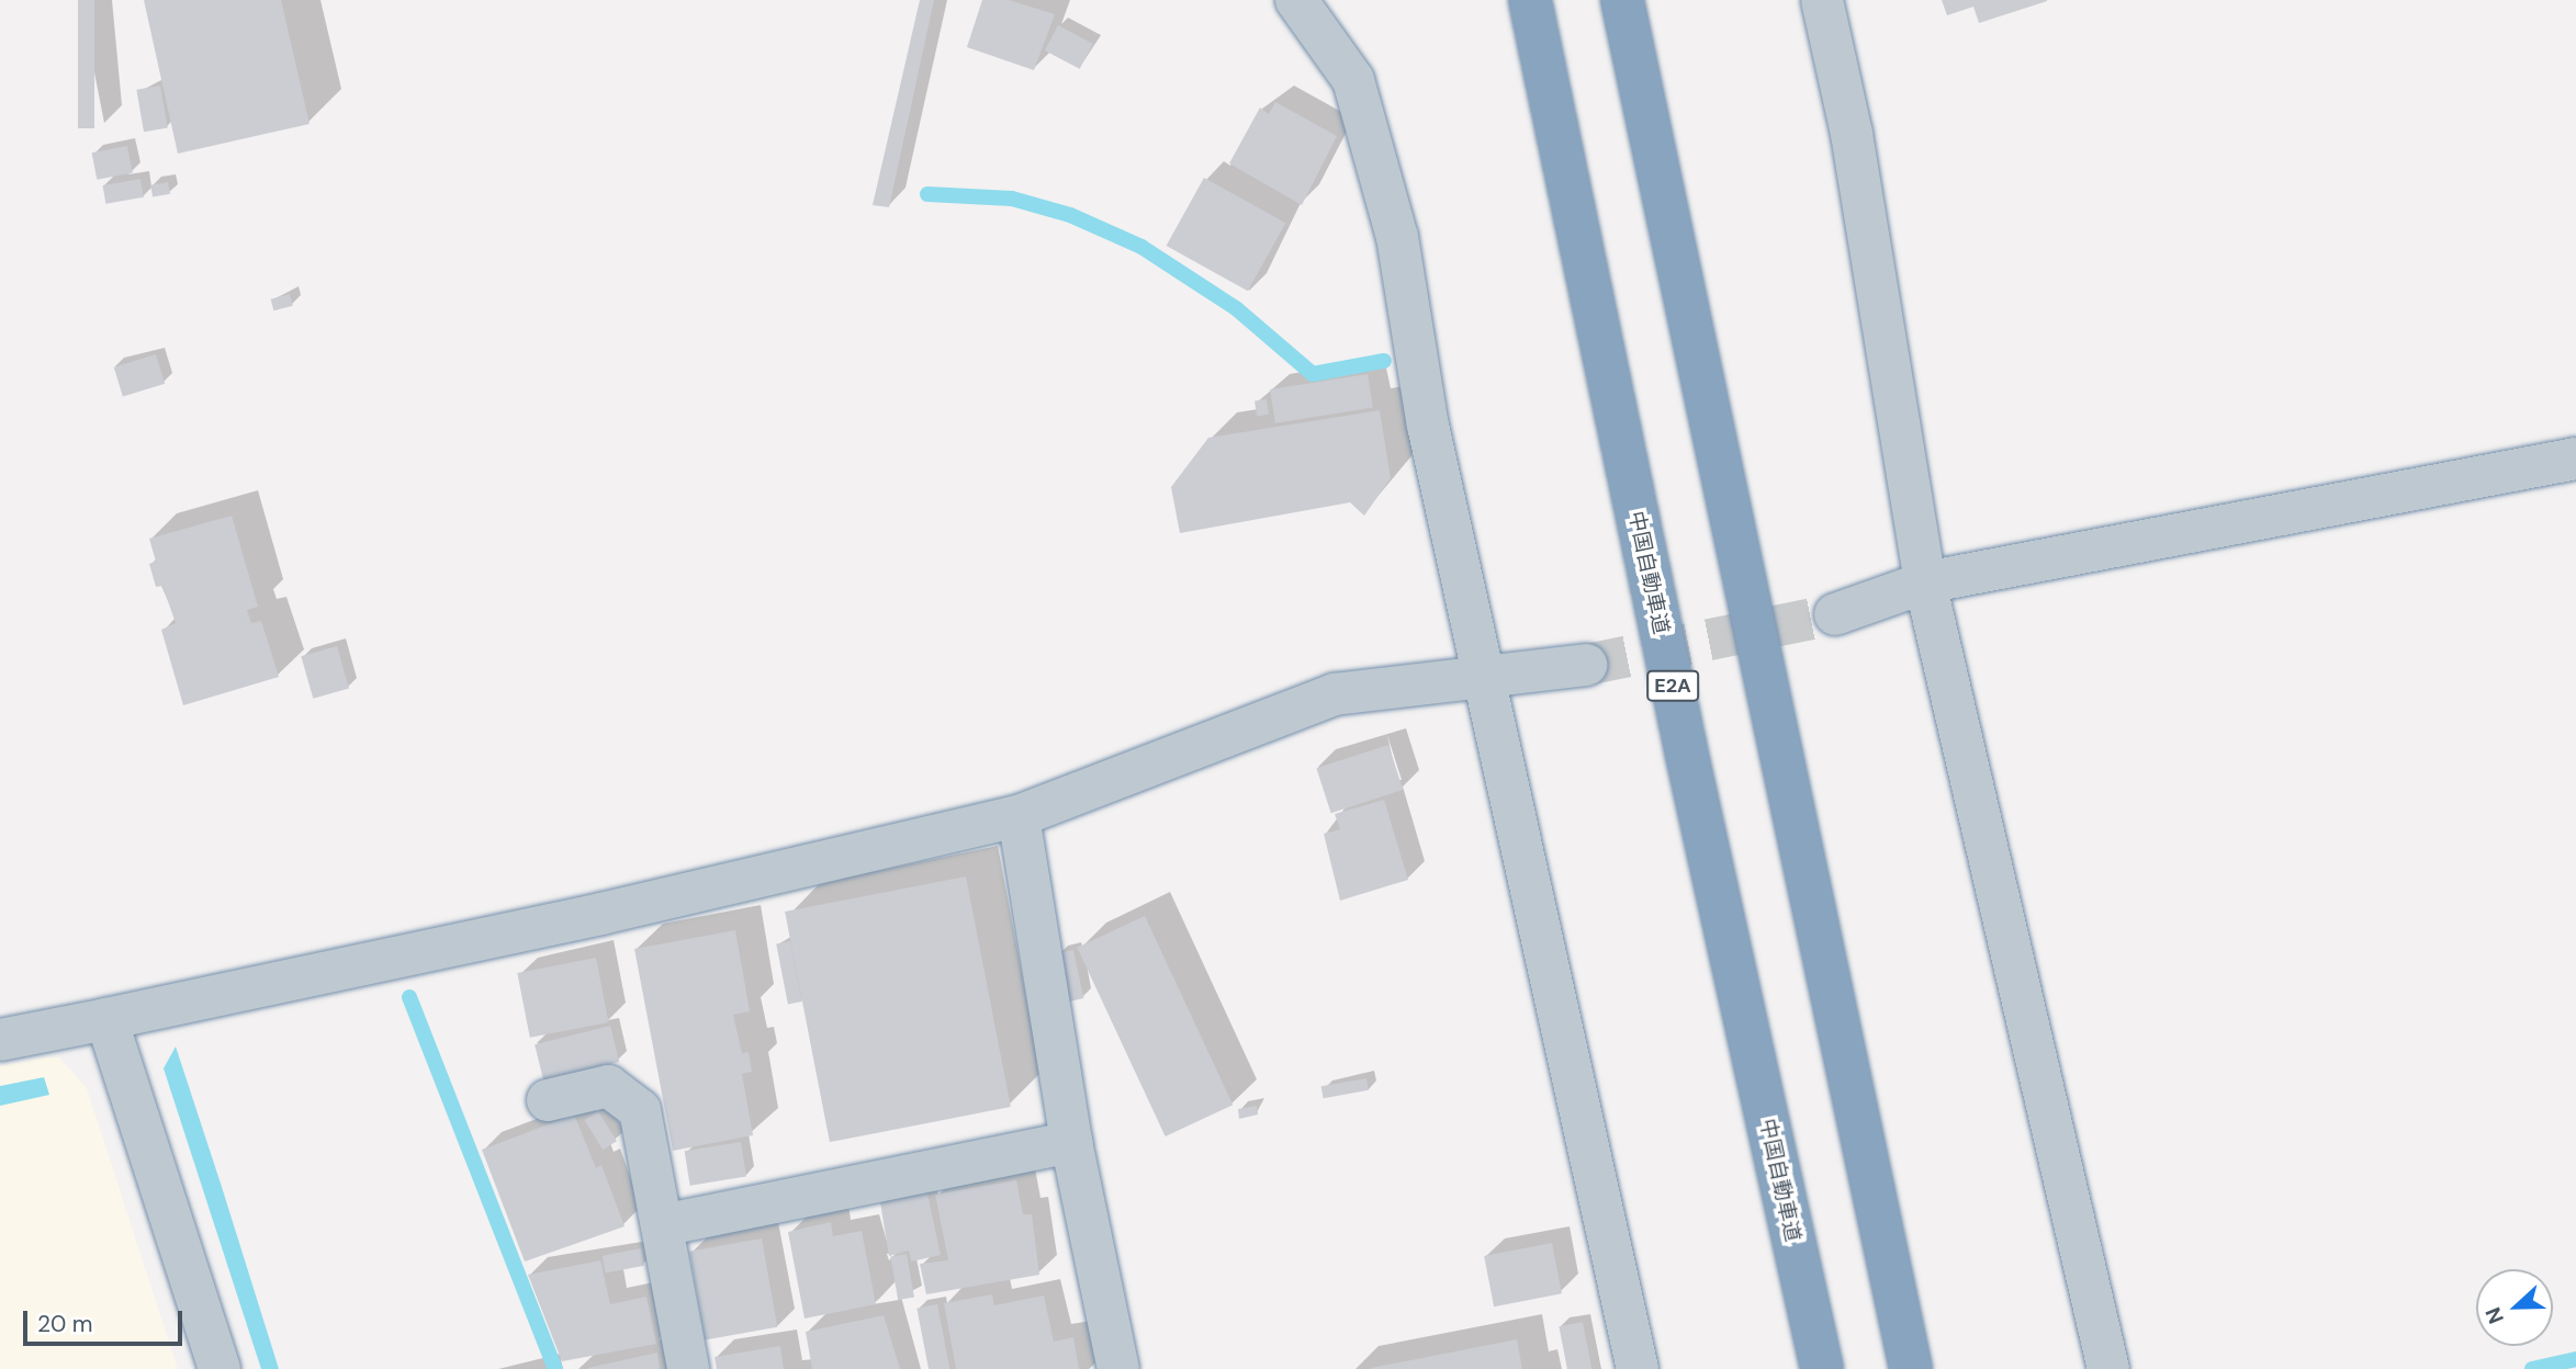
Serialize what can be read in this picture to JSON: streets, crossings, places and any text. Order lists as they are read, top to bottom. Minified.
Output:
{"streets":{"highway":["中国自動車道","E2A"]},"scale_bar":"20 m","north":"left"}
